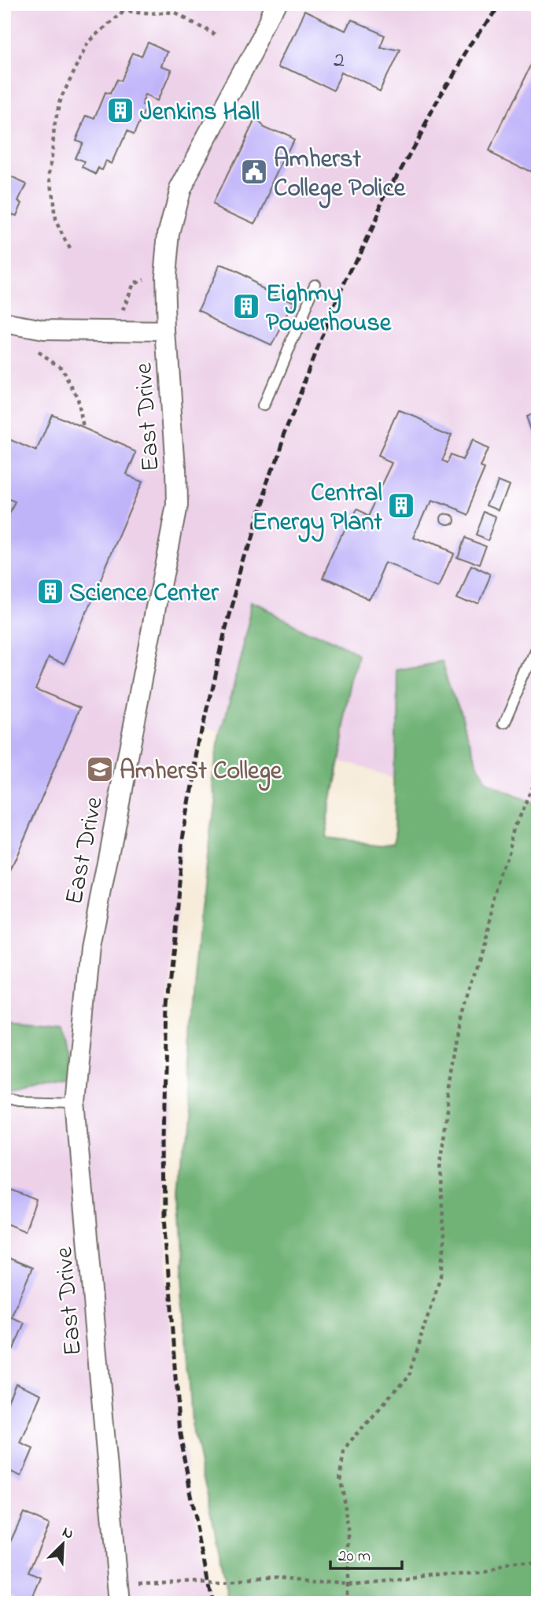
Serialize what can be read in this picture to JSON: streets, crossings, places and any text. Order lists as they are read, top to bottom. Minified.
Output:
{"streets":{"street":["East Drive"]},"places":{"building":["Jenkins Hall","Eighmy Powerhouse","Central Energy Plant","Science Center"],"public building":["Amherst College Police"],"school or university":["Amherst College"]},"house_numbers":["2"],"scale_bar":"20 m","north":"top right"}
